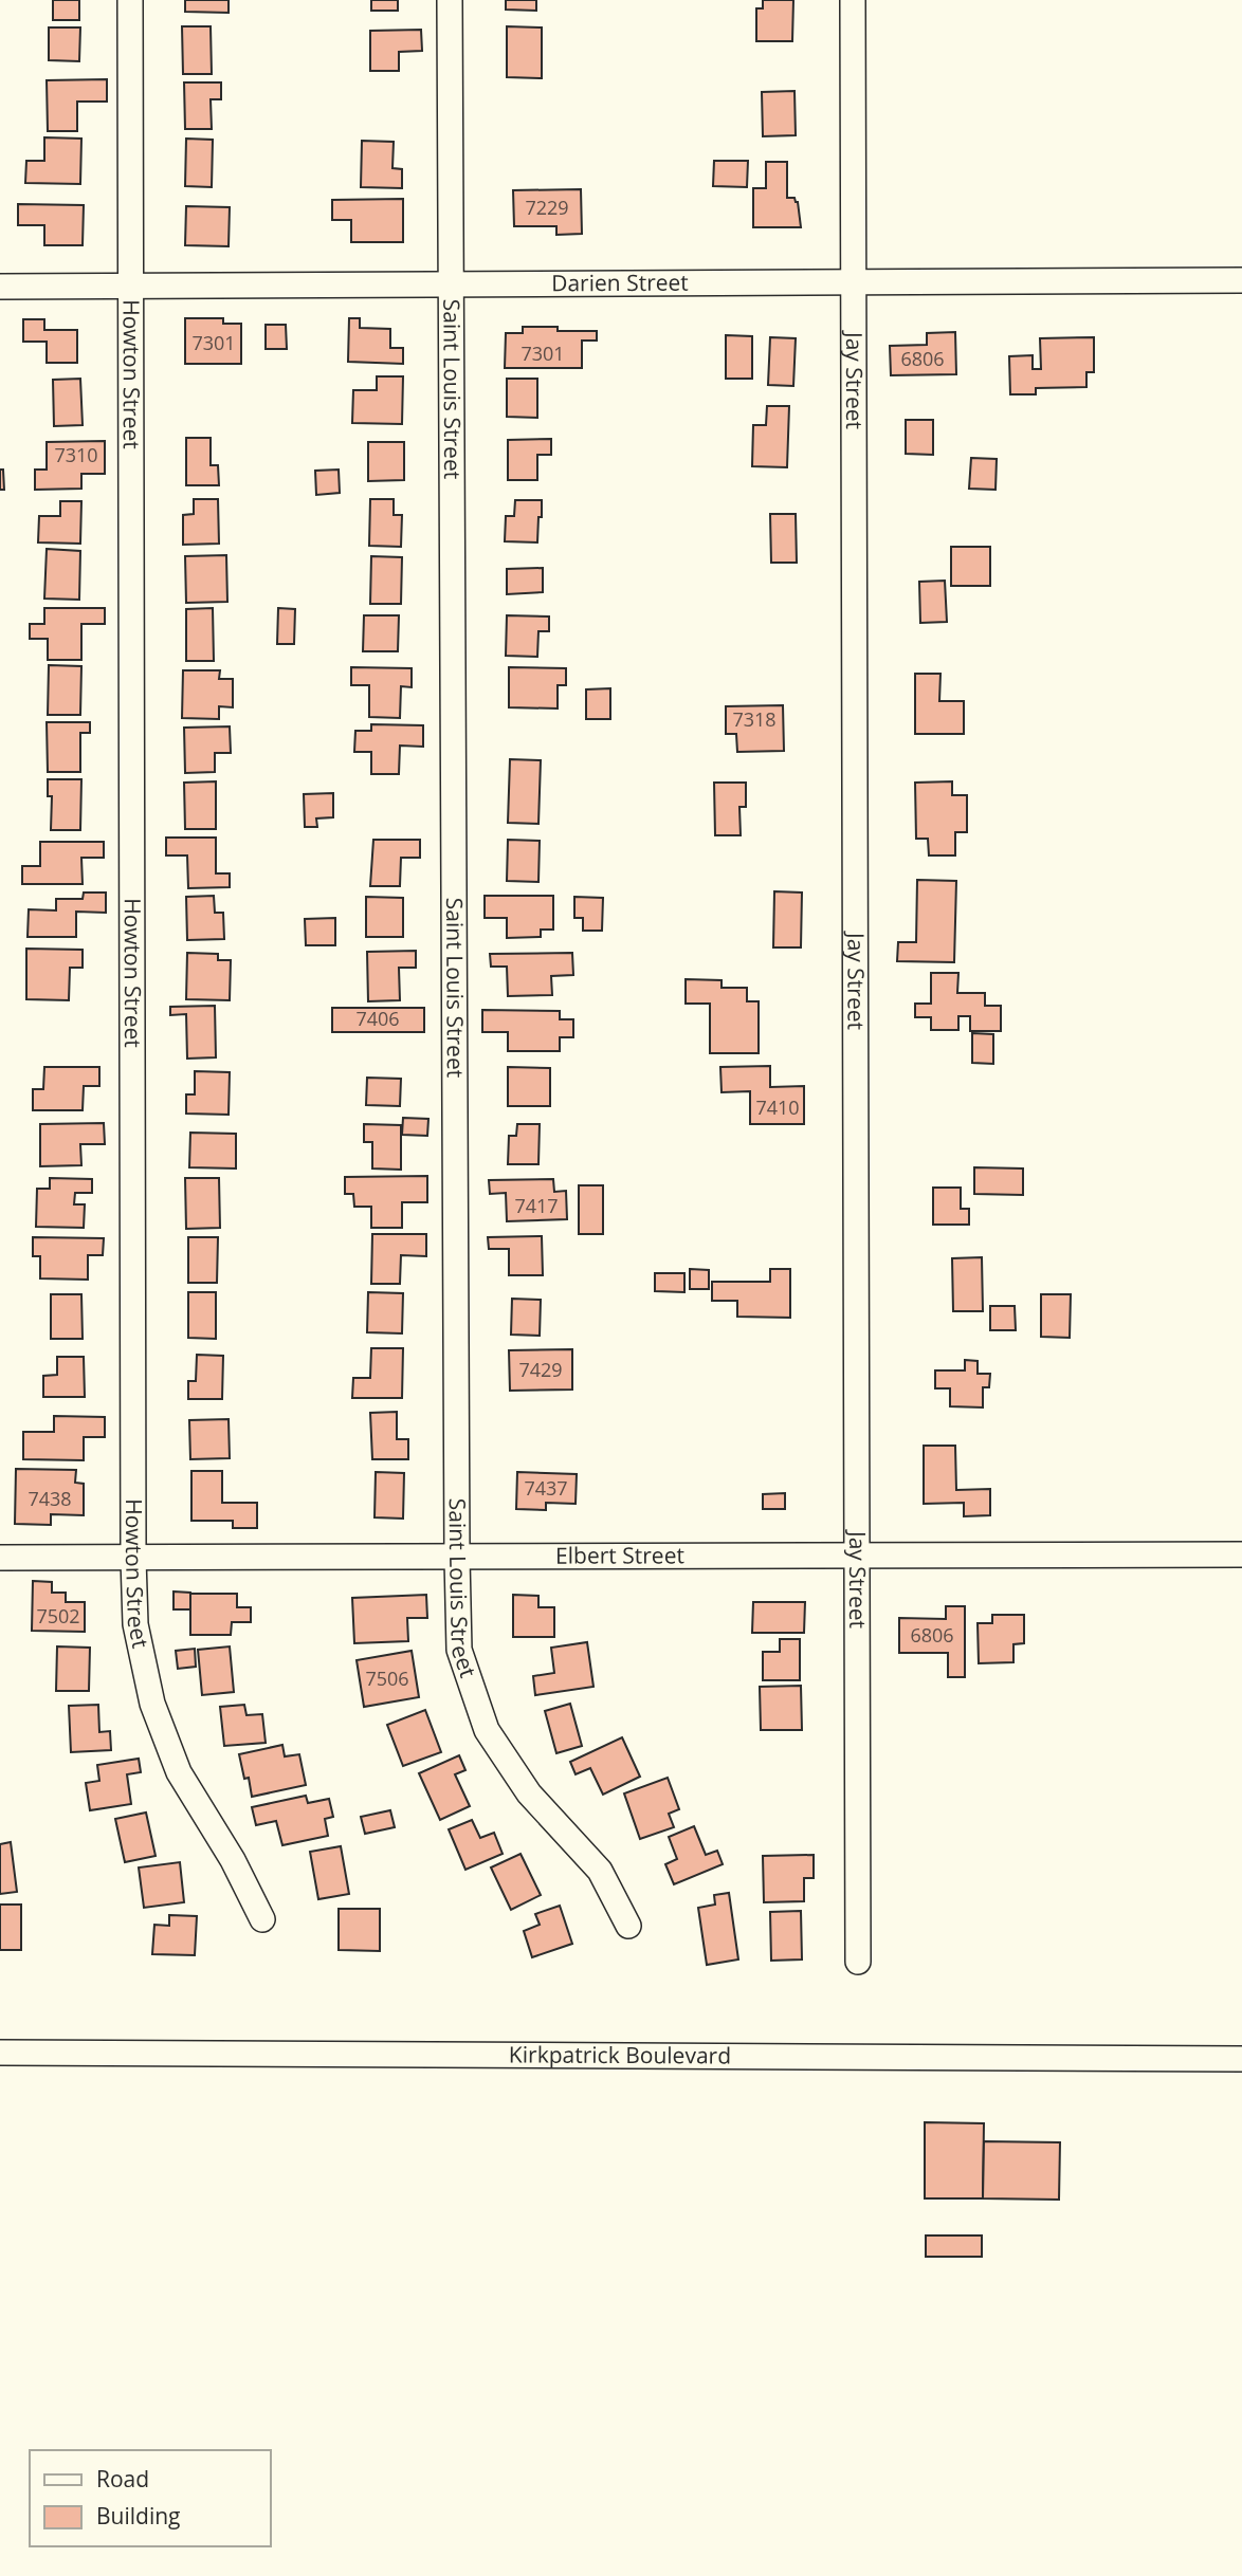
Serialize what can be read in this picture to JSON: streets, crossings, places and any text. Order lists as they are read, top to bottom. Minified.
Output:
{"streets":{"street":["Darien Street","Howton Street","Jay Street","Saint Louis Street","Elbert Street","Kirkpatrick Boulevard"]},"crossings":[["Darien Street","Howton Street"],["Darien Street","Jay Street"],["Darien Street","Saint Louis Street"],["Howton Street","Elbert Street"],["Jay Street","Elbert Street"],["Saint Louis Street","Elbert Street"]],"house_numbers":["7229","7301","7301","6806","7310","7318","7406","7410","7417","7429","7437","7438","7502","6806","7506"],"legend":["Road","Building"]}
